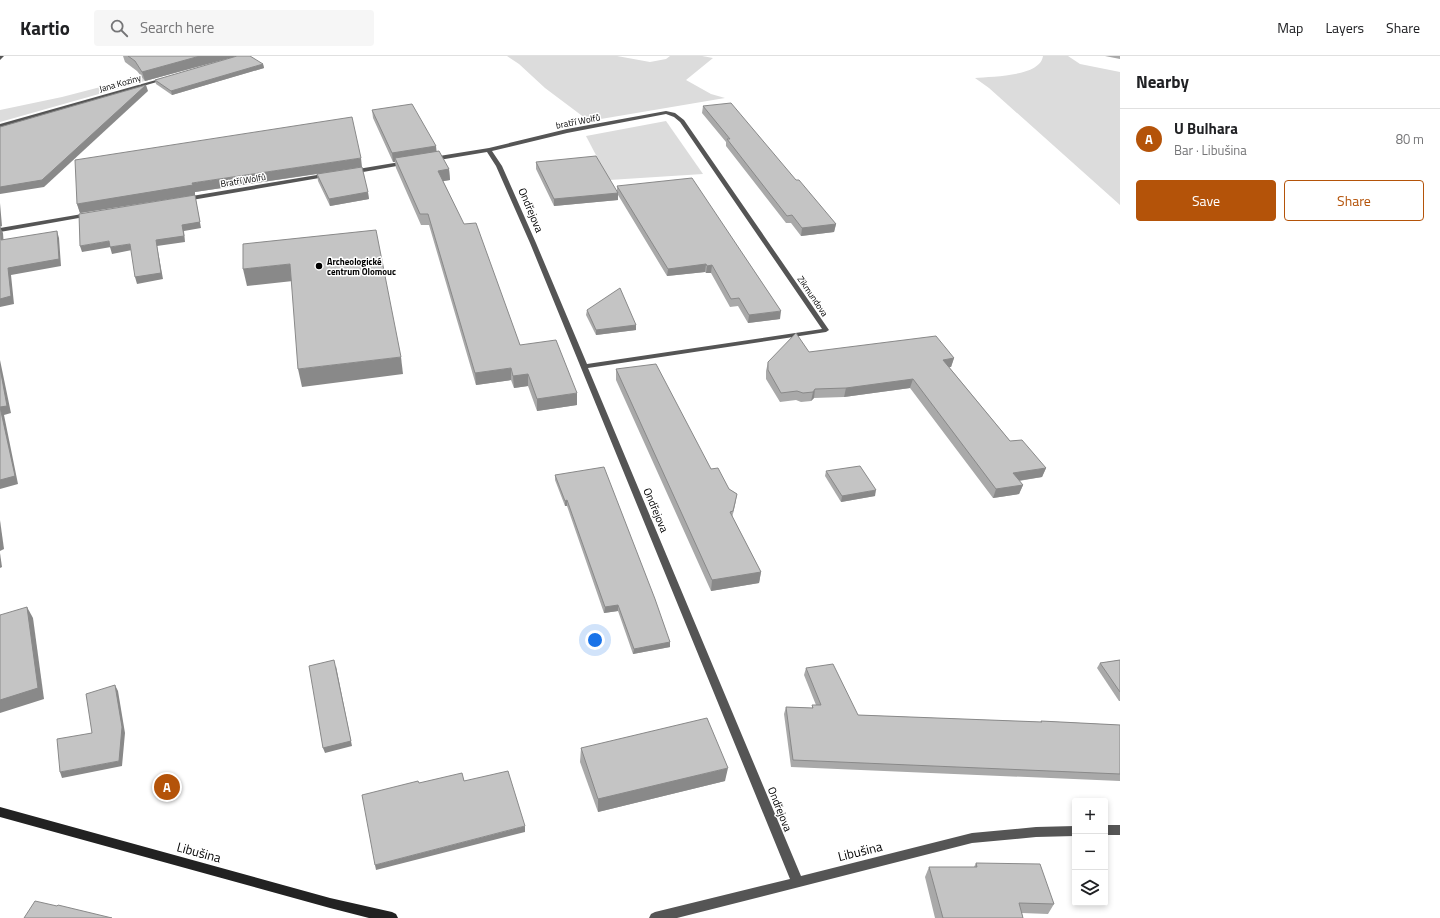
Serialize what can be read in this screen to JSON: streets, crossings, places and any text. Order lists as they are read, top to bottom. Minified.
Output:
{"streets":{"street":["Jana Koziny","bratří Wolfů","Bratří Wolfů","Ondřejova","Zikmundova","Libušina"]},"crossings":[["bratří Wolfů","Ondřejova"],["bratří Wolfů","Zikmundova"],["Ondřejova","Zikmundova"],["Ondřejova","Libušina"]],"places":["Archeologické centrum Olomouc"],"page":{"header":"Kartio","search":"Search here","nav":["Map","Layers","Share"],"heading":"Nearby","list":[{"mark":"A","name":"U Bulhara","note":"Bar · Libušina","value":"80 m"}],"buttons":["Save","Share"],"pins":"A","map_buttons":["+","−"]}}
